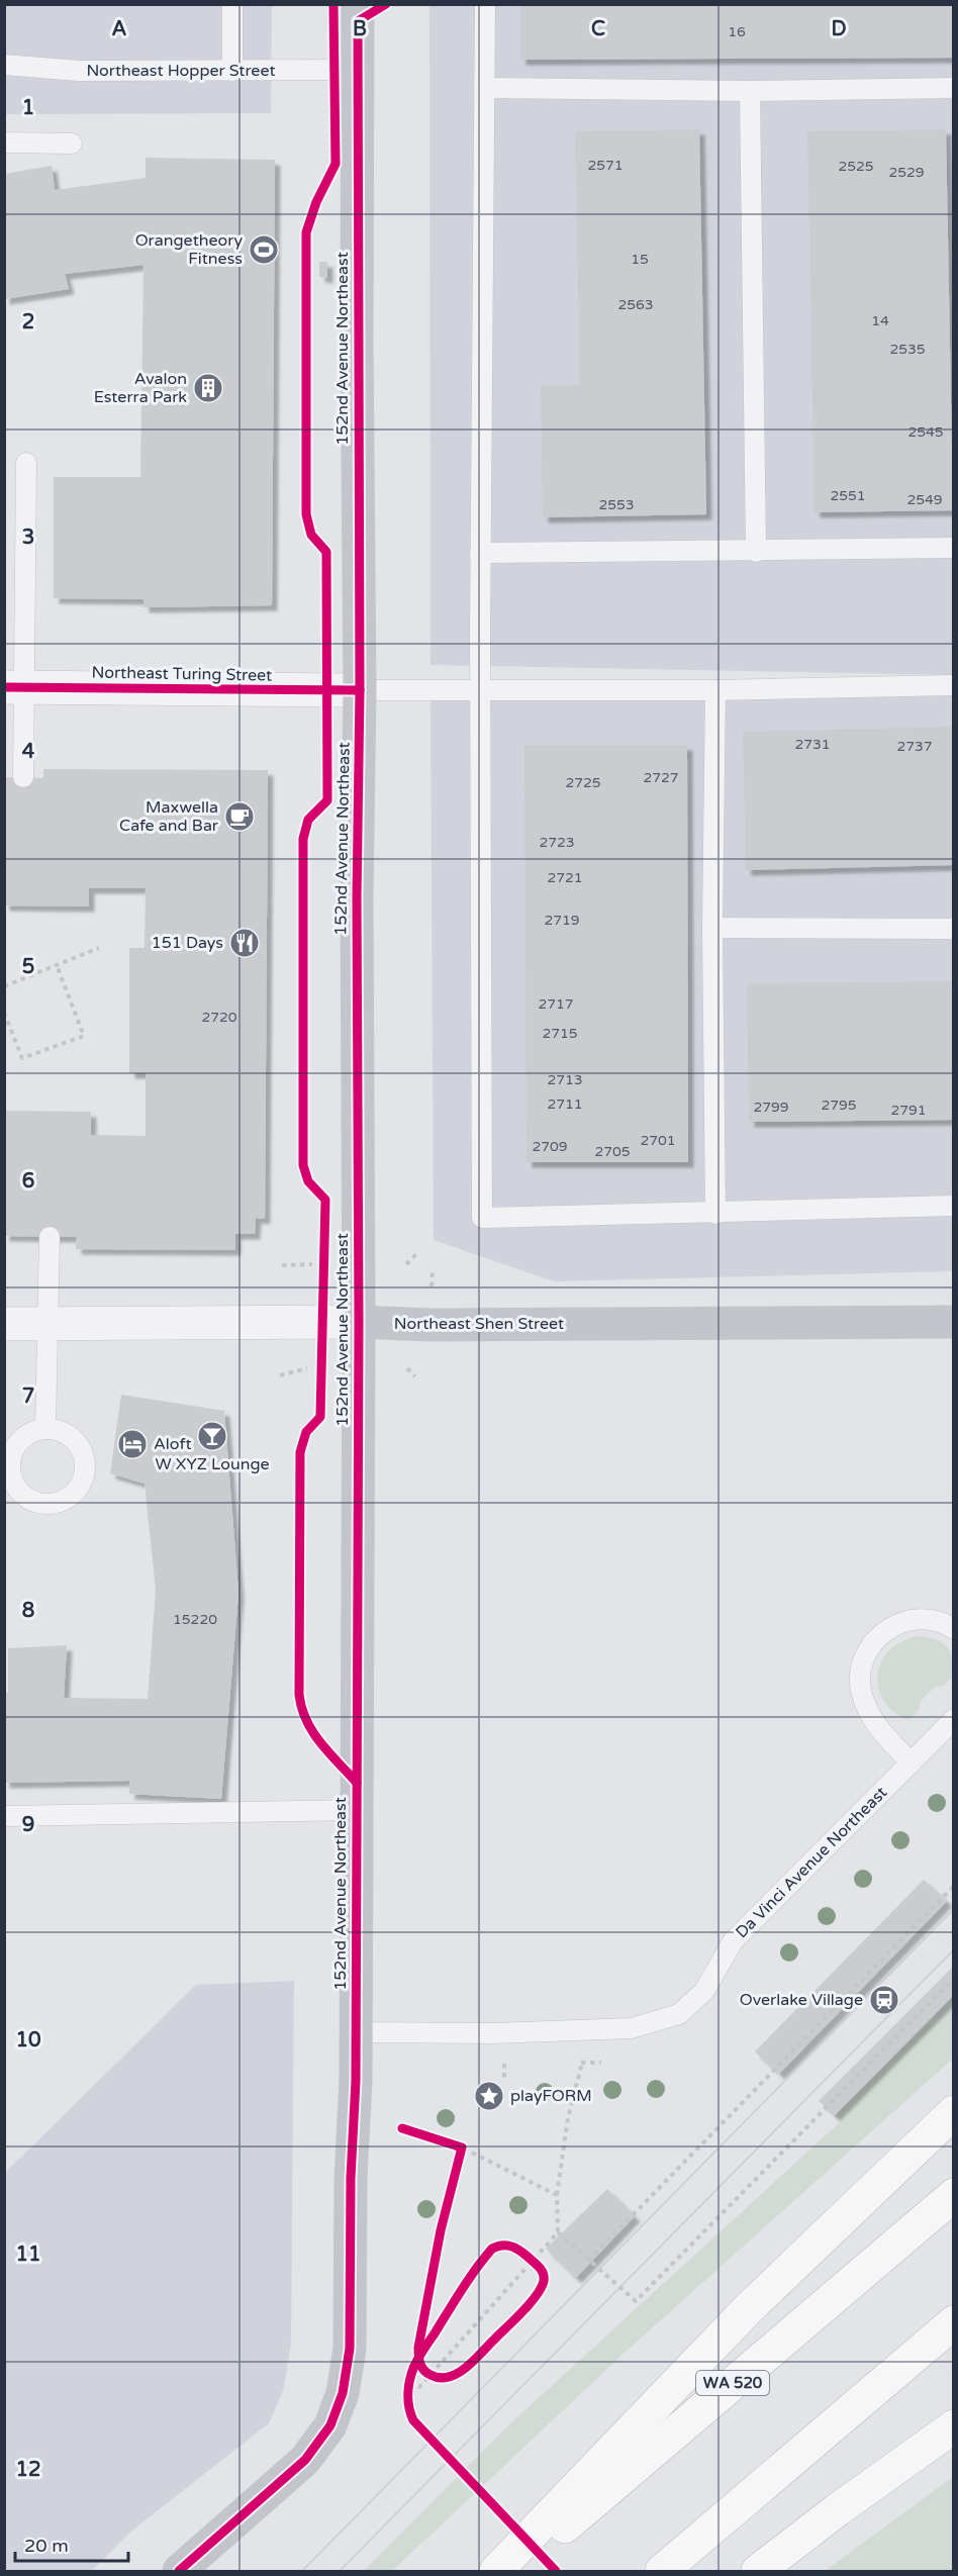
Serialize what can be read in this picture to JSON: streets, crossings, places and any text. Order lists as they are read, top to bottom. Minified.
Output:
{"streets":{"highway":["WA 520"],"street":["152nd Avenue Northeast","Northeast Turing Street","Northeast Shen Street"],"lane":["Northeast Hopper Street","Da Vinci Avenue Northeast"]},"crossings":[["Northeast Hopper Street","152nd Avenue Northeast"],["152nd Avenue Northeast","Northeast Turing Street"],["152nd Avenue Northeast","Northeast Shen Street"],["152nd Avenue Northeast","Da Vinci Avenue Northeast"]],"places":{"sports":["Orangetheory Fitness"],"building":["Avalon Esterra Park"],"cafe":["Maxwella Cafe and Bar"],"restaurant":["151 Days"],"bar":["W XYZ Lounge"],"hotel":["Aloft"],"station":["Overlake Village"],"place":["playFORM"]},"house_numbers":["16","2571","2525","2529","15","2563","14","2535","2545","2551","2549","2553","2731","2737","2727","2725","2723","2721","2719","2717","2720","2715","2713","2711","2795","2799","2791","2701","2709","2705","15220"],"scale_bar":"20 m","grid":{"columns":["A","B","C","D"],"rows":["1","2","3","4","5","6","7","8","9","10","11","12"]}}
